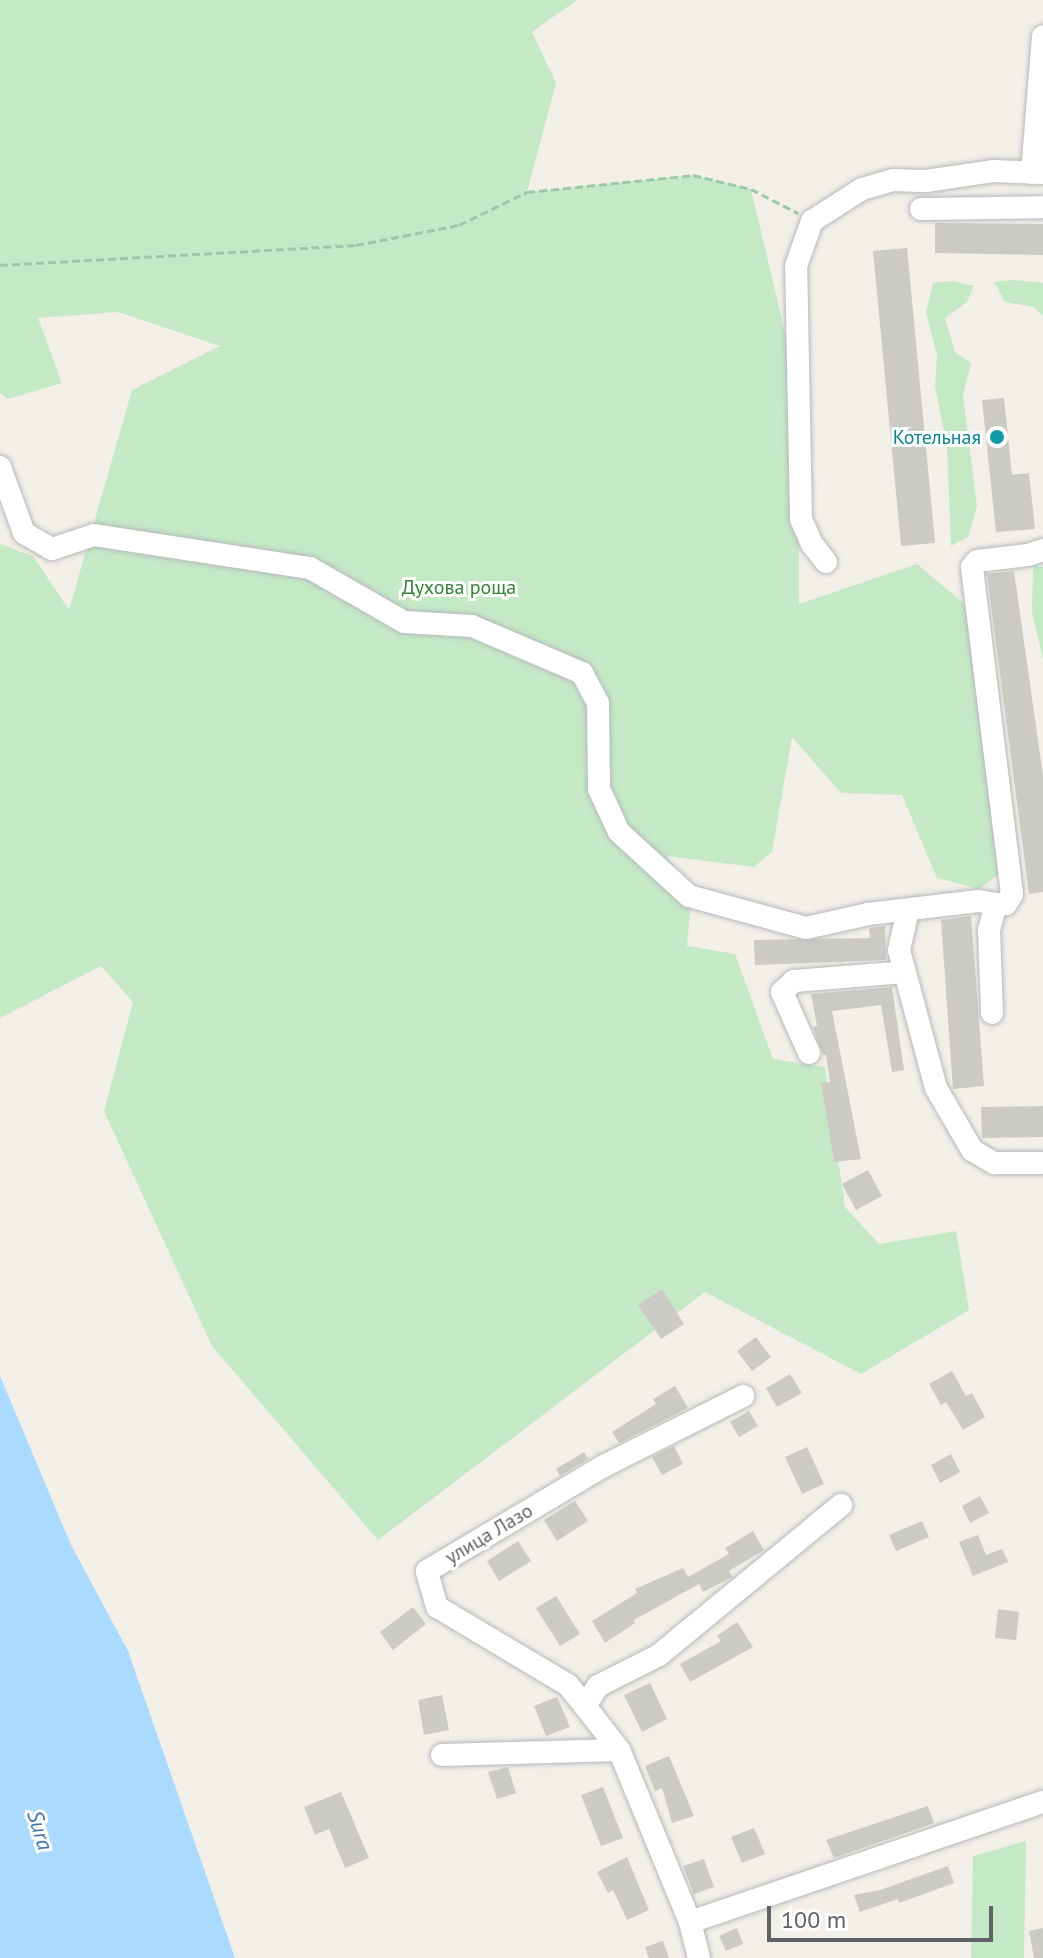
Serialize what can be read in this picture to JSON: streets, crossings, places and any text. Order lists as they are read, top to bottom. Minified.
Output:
{"streets":{"street":["улица Лазо"]},"water":["Sura"],"parks":["Духова роща"],"places":["Котельная"],"scale_bar":"100 m"}
